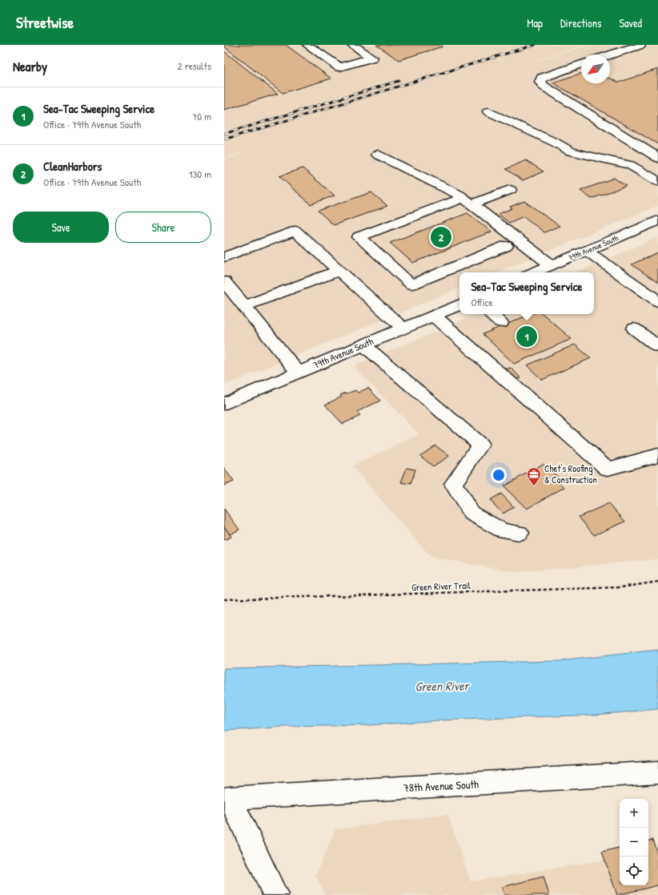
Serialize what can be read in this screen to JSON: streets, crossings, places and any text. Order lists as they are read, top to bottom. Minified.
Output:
{"streets":{"street":["79th Avenue South","78th Avenue South"],"path":["Green River Trail"]},"water":["Green River"],"places":{"office":["Chet's Roofing & Construction"]},"north":"bottom left","page":{"header":"Streetwise","nav":["Map","Directions","Saved"],"heading":["Nearby","2 results"],"list":[{"mark":"1","name":"Sea-Tac Sweeping Service","note":"Office · 79th Avenue South","value":"70 m"},{"mark":"2","name":"CleanHarbors","note":"Office · 79th Avenue South","value":"130 m"}],"buttons":["Save","Share"],"pins":["2","1"],"popup":["Sea-Tac Sweeping Service","Office"],"map_buttons":["+","−"]}}
